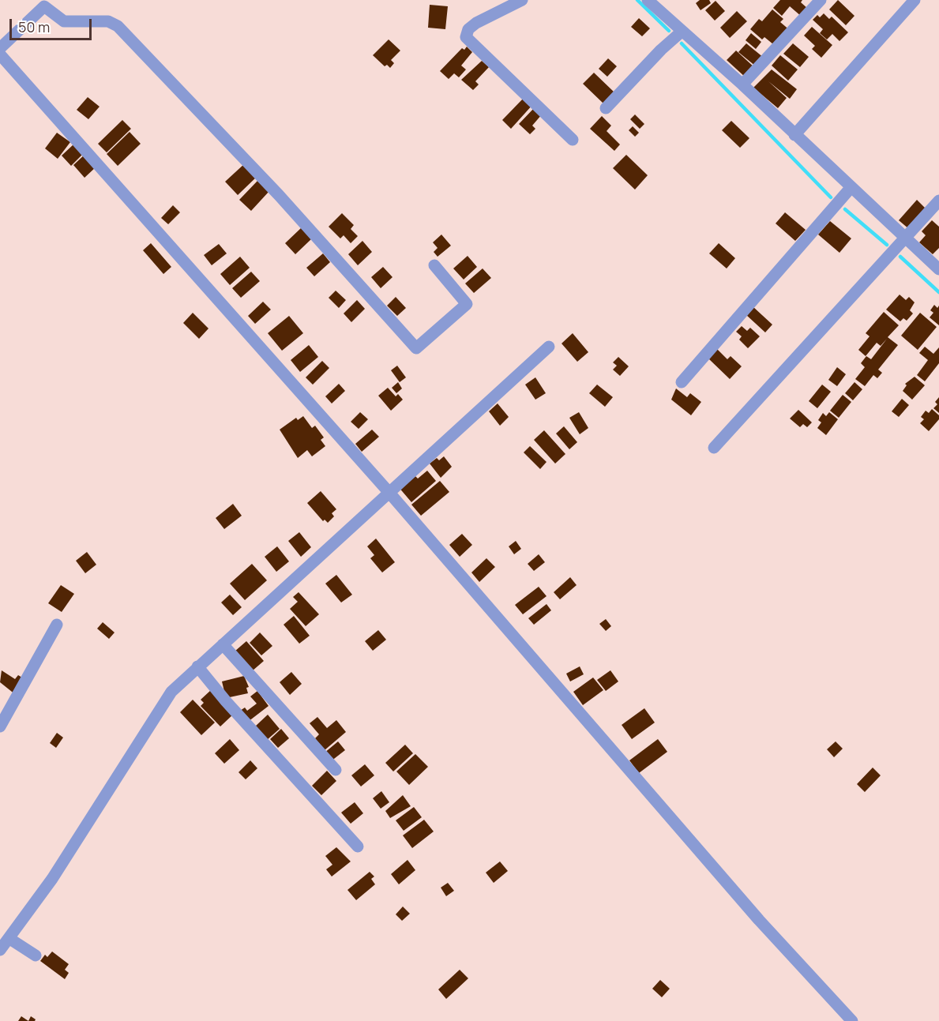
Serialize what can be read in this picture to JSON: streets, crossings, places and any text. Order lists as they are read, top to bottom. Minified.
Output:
{"scale_bar":"50 m"}
